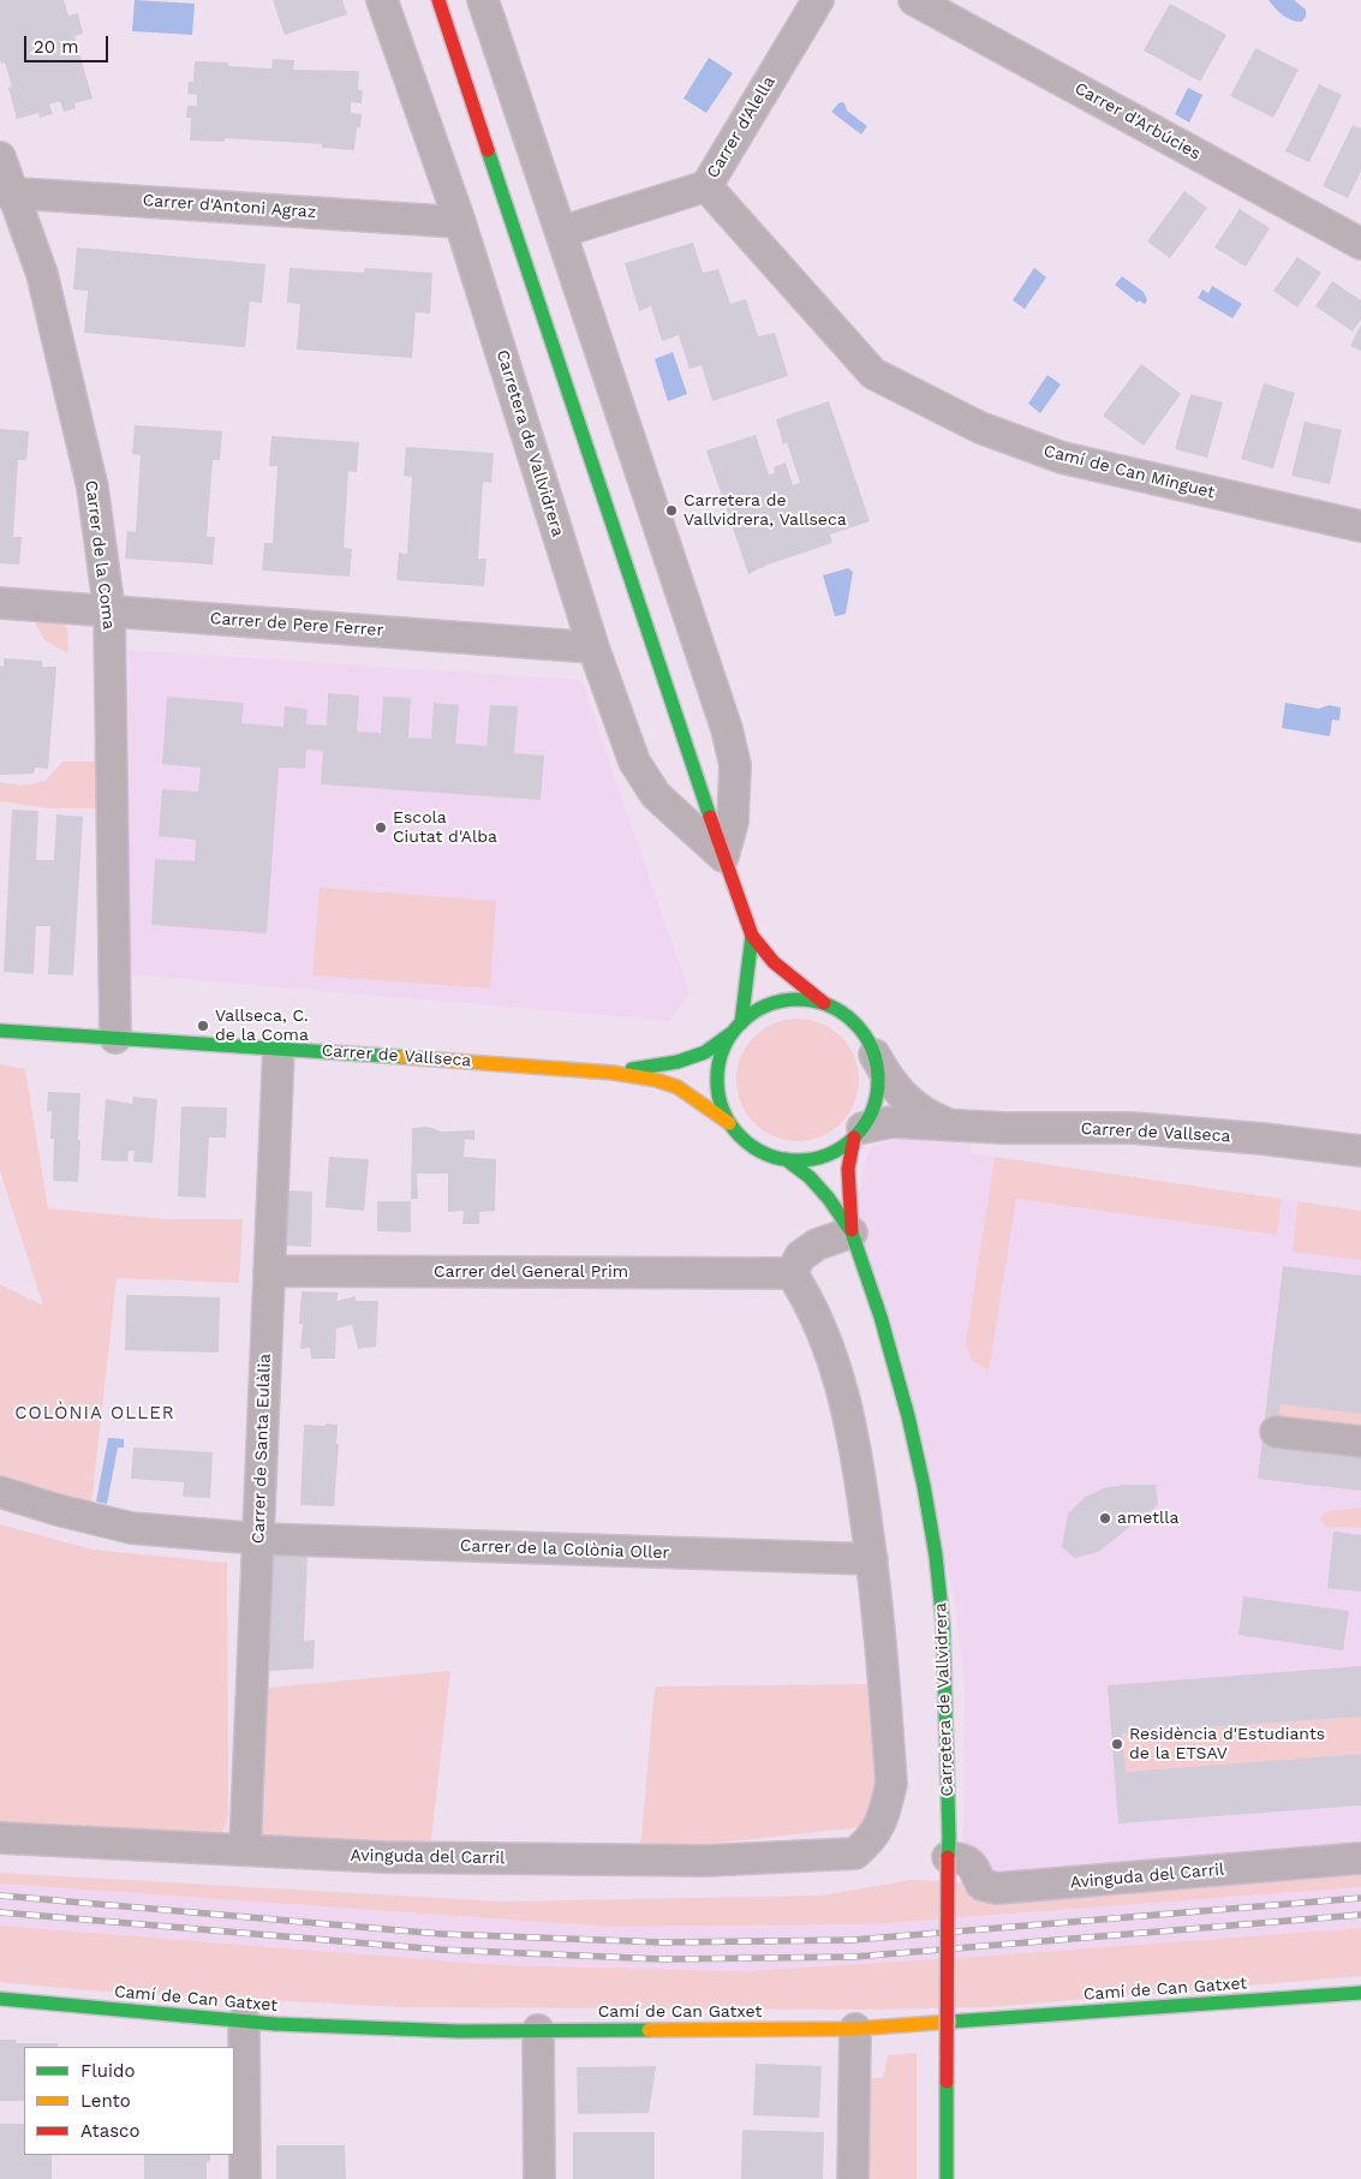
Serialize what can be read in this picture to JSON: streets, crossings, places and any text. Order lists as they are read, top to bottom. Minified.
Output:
{"streets":{"main road":["Carretera de Vallvidrera","Carrer de Vallseca","Camí de Can Gatxet"],"street":["Carrer d'Arbúcies","Carrer d'Alella","Carrer d'Antoni Agraz","Camí de Can Minguet","Carrer de la Coma","Carrer de Pere Ferrer","Carrer del General Prim","Carrer de Santa Eulàlia","Carrer de la Colònia Oller","Avinguda del Carril"]},"crossings":[["Carrer d'Alella","Camí de Can Minguet"],["Carrer d'Antoni Agraz","Carretera de Vallvidrera"],["Carrer d'Antoni Agraz","Carrer de la Coma"],["Carretera de Vallvidrera","Carrer de Pere Ferrer"],["Carretera de Vallvidrera","Carrer de Vallseca"],["Carretera de Vallvidrera","Avinguda del Carril"],["Carrer de la Coma","Carrer de Pere Ferrer"],["Carrer de la Coma","Carrer de Vallseca"],["Carrer de Vallseca","Carrer de Santa Eulàlia"],["Carrer del General Prim","Carrer de Santa Eulàlia"],["Carrer de Santa Eulàlia","Carrer de la Colònia Oller"],["Carrer de Santa Eulàlia","Avinguda del Carril"],["Carrer de la Colònia Oller","Avinguda del Carril"]],"districts":["COLÒNIA OLLER"],"places":["Carretera de Vallvidrera, Vallseca","Escola Ciutat d'Alba","Vallseca, C. de la Coma","ametlla","Residència d'Estudiants de la ETSAV"],"legend":["Fluido","Lento","Atasco"],"scale_bar":"20 m"}
